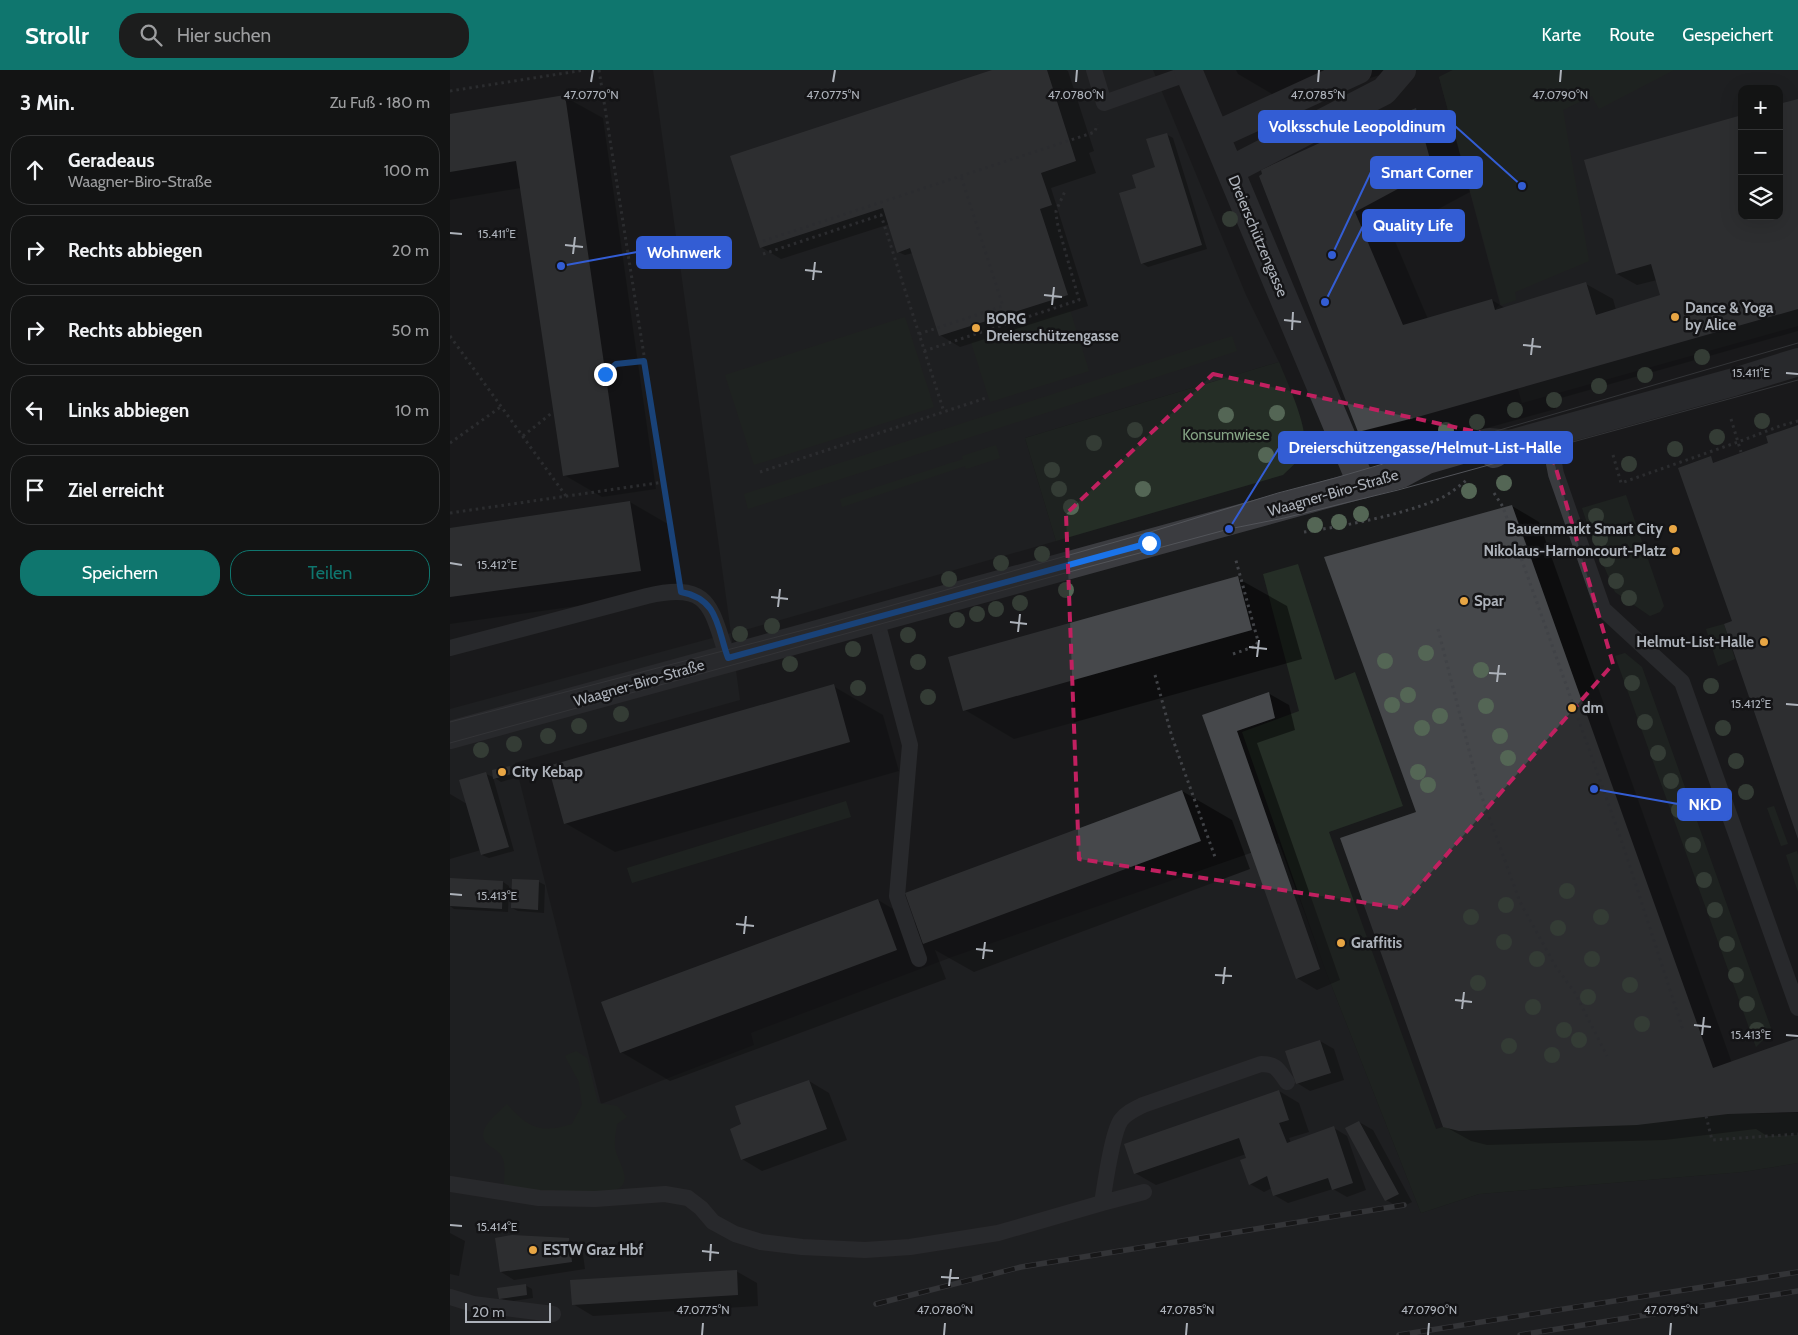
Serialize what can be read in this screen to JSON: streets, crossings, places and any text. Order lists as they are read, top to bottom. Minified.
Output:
{"streets":{"street":["Dreierschützengasse","Waagner-Biro-Straße"]},"crossings":[["Dreierschützengasse","Waagner-Biro-Straße"]],"parks":["Konsumwiese"],"places":["Volksschule Leopoldinum","Smart Corner","Wohnwerk","Quality Life","Dance & Yoga by Alice","BORG Dreierschützengasse","Dreierschützengasse/Helmut-List-Halle","Bauernmarkt Smart City","Nikolaus-Harnoncourt-Platz","Spar","Helmut-List-Halle","dm","City Kebap","NKD","Graffitis","ESTW Graz Hbf"],"scale_bar":"20 m","page":{"header":"Strollr","search":"Hier suchen","nav":["Karte","Route","Gespeichert"],"heading":["3 Min.","Zu Fuß · 180 m"],"map_buttons":["+","−"],"list":[["Geradeaus","Waagner-Biro-Straße","100 m"],["Rechts abbiegen","20 m"],["Rechts abbiegen","50 m"],["Links abbiegen","10 m"],"Ziel erreicht"],"buttons":["Speichern","Teilen"],"scale":"20 m"},"coordinates":["47.0770°N","47.0775°N","47.0780°N","47.0785°N","47.0790°N","15.411°E","15.412°E","15.413°E","15.414°E","47.0795°N"]}
